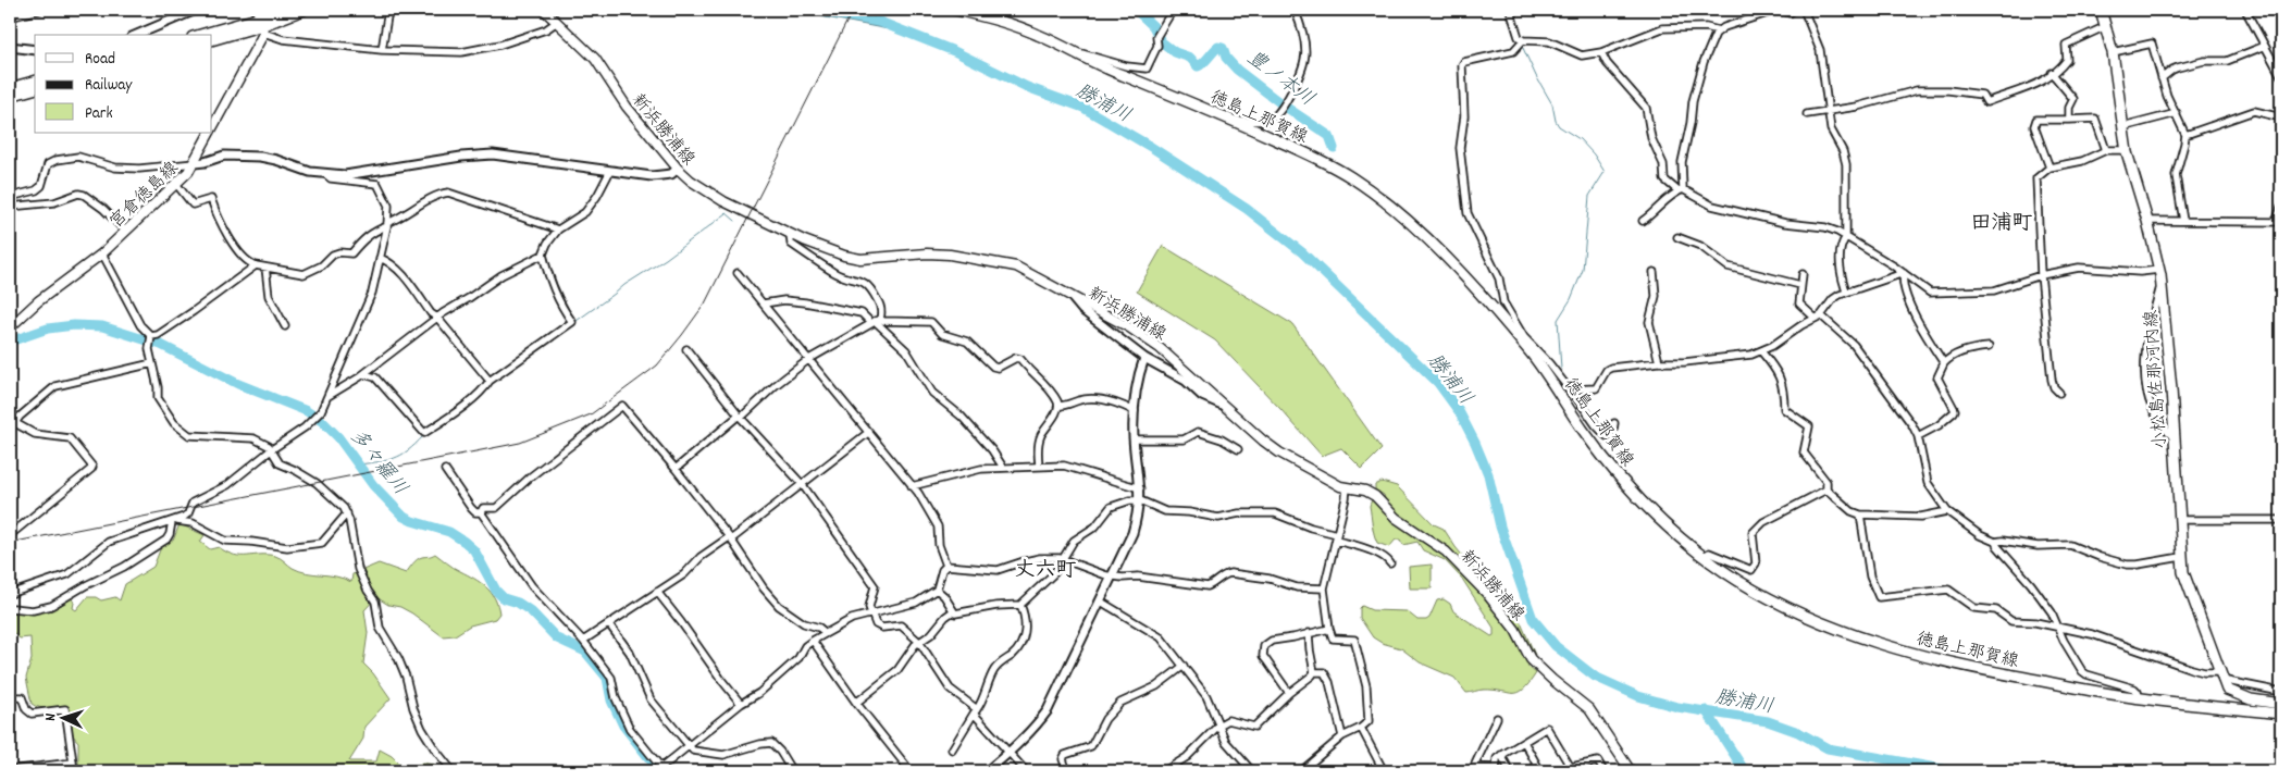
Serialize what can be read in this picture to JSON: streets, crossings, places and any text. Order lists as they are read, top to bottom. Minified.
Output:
{"streets":{"main road":["徳島上那賀線","新浜勝浦線","宮倉徳島線","小松島佐那河内線"]},"districts":["田浦町","丈六町"],"water":["豊ノ本川","勝浦川","多々羅川"],"legend":["Road","Railway","Park"],"north":"left"}
